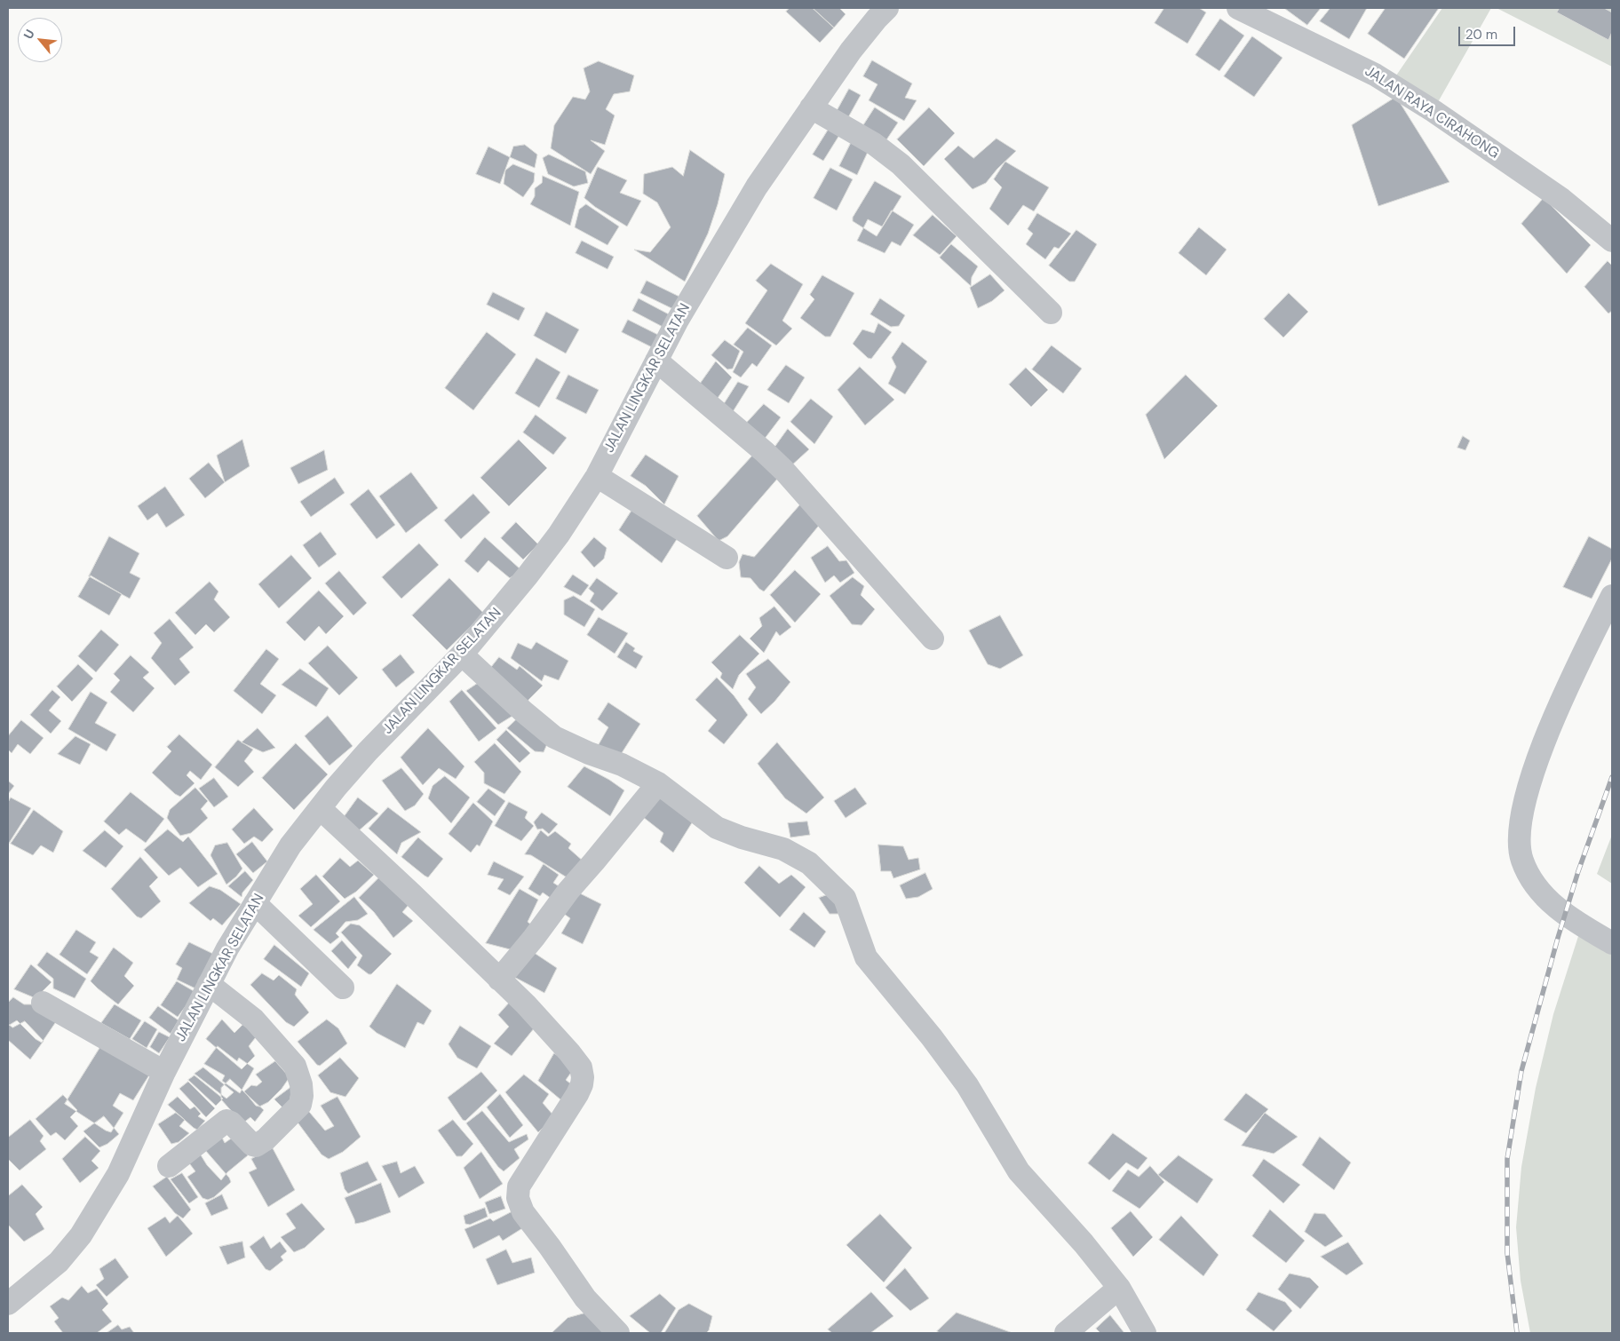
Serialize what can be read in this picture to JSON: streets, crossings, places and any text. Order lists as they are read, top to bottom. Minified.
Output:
{"streets":{"street":["JALAN RAYA CIRAHONG","JALAN LINGKAR SELATAN"]},"scale_bar":"20 m","north":"top left"}
